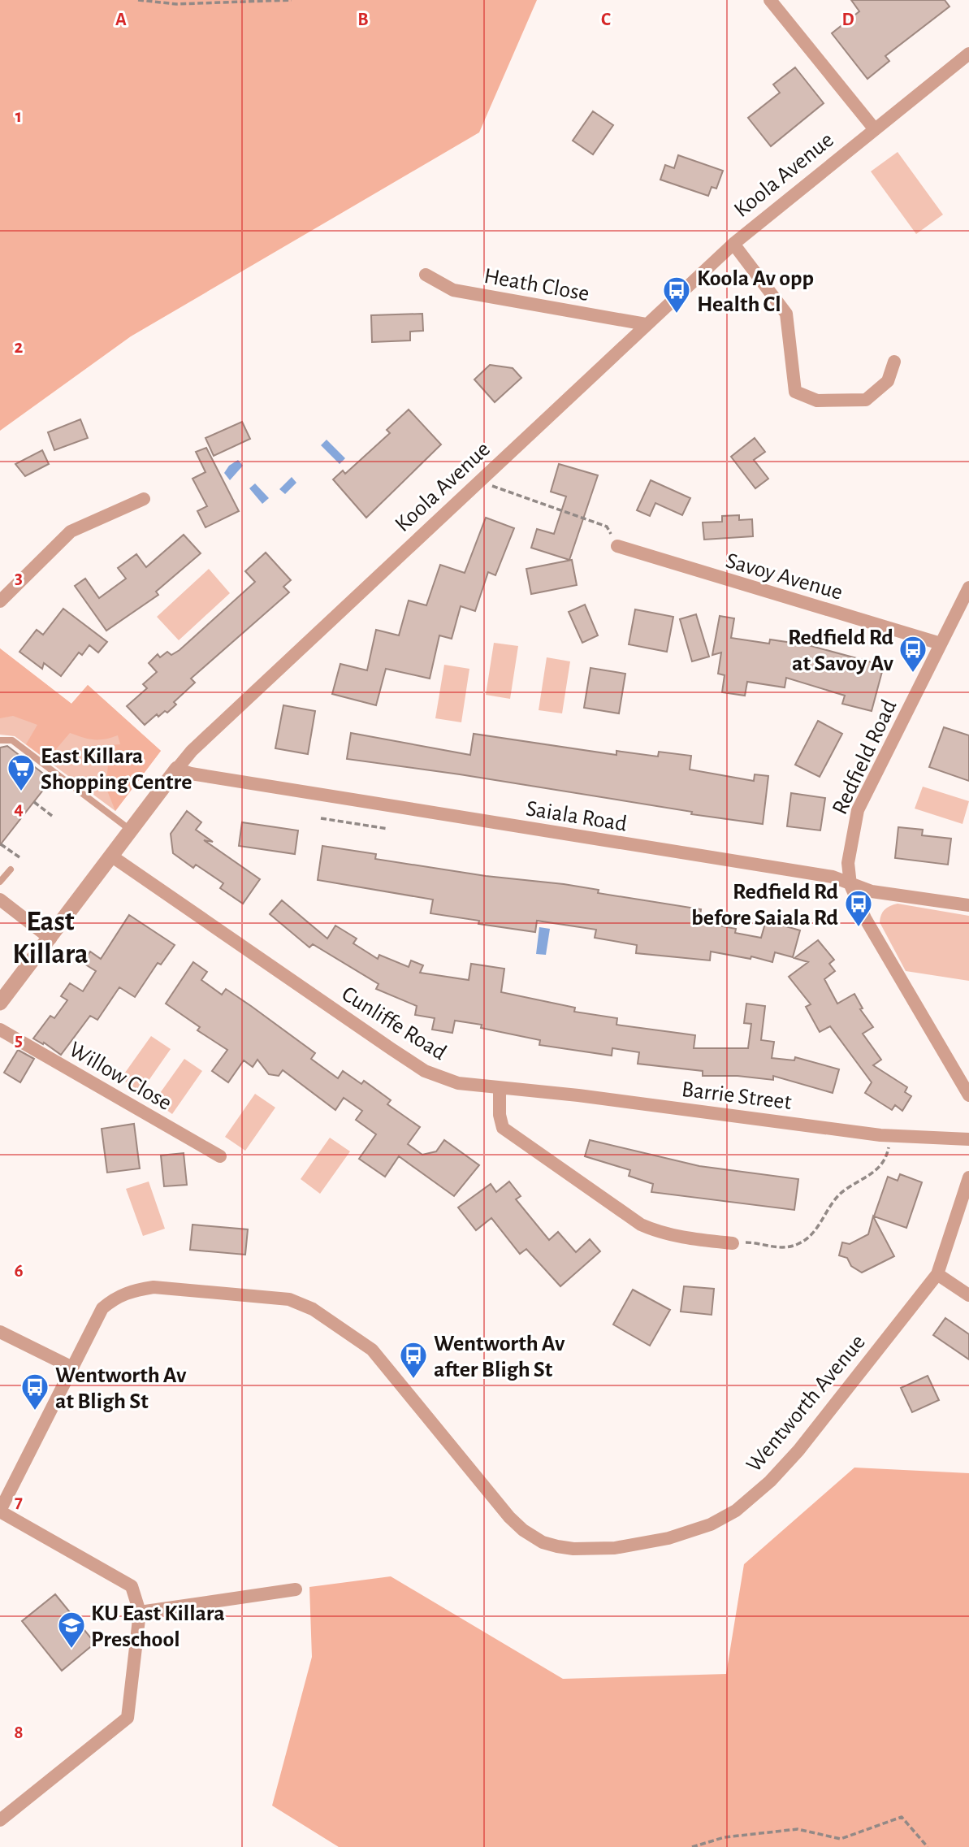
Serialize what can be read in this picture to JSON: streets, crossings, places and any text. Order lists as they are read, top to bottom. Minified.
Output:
{"streets":{"street":["Koola Avenue","Heath Close","Savoy Avenue","Redfield Road","Saiala Road","Cunliffe Road","Willow Close","Barrie Street","Wentworth Avenue"]},"crossings":[["Koola Avenue","Heath Close"],["Koola Avenue","Saiala Road"],["Koola Avenue","Cunliffe Road"],["Savoy Avenue","Redfield Road"],["Redfield Road","Saiala Road"],["Cunliffe Road","Barrie Street"]],"districts":["East Killara"],"places":{"bus stop":["Koola Av opp Health Cl","Redfield Rd at Savoy Av","Redfield Rd before Saiala Rd","Wentworth Av after Bligh St","Wentworth Av at Bligh St"],"supermarket":["East Killara Shopping Centre"],"school or university":["KU East Killara Preschool"]},"grid":{"columns":["A","B","C","D"],"rows":["1","2","3","4","5","6","7","8"]}}
